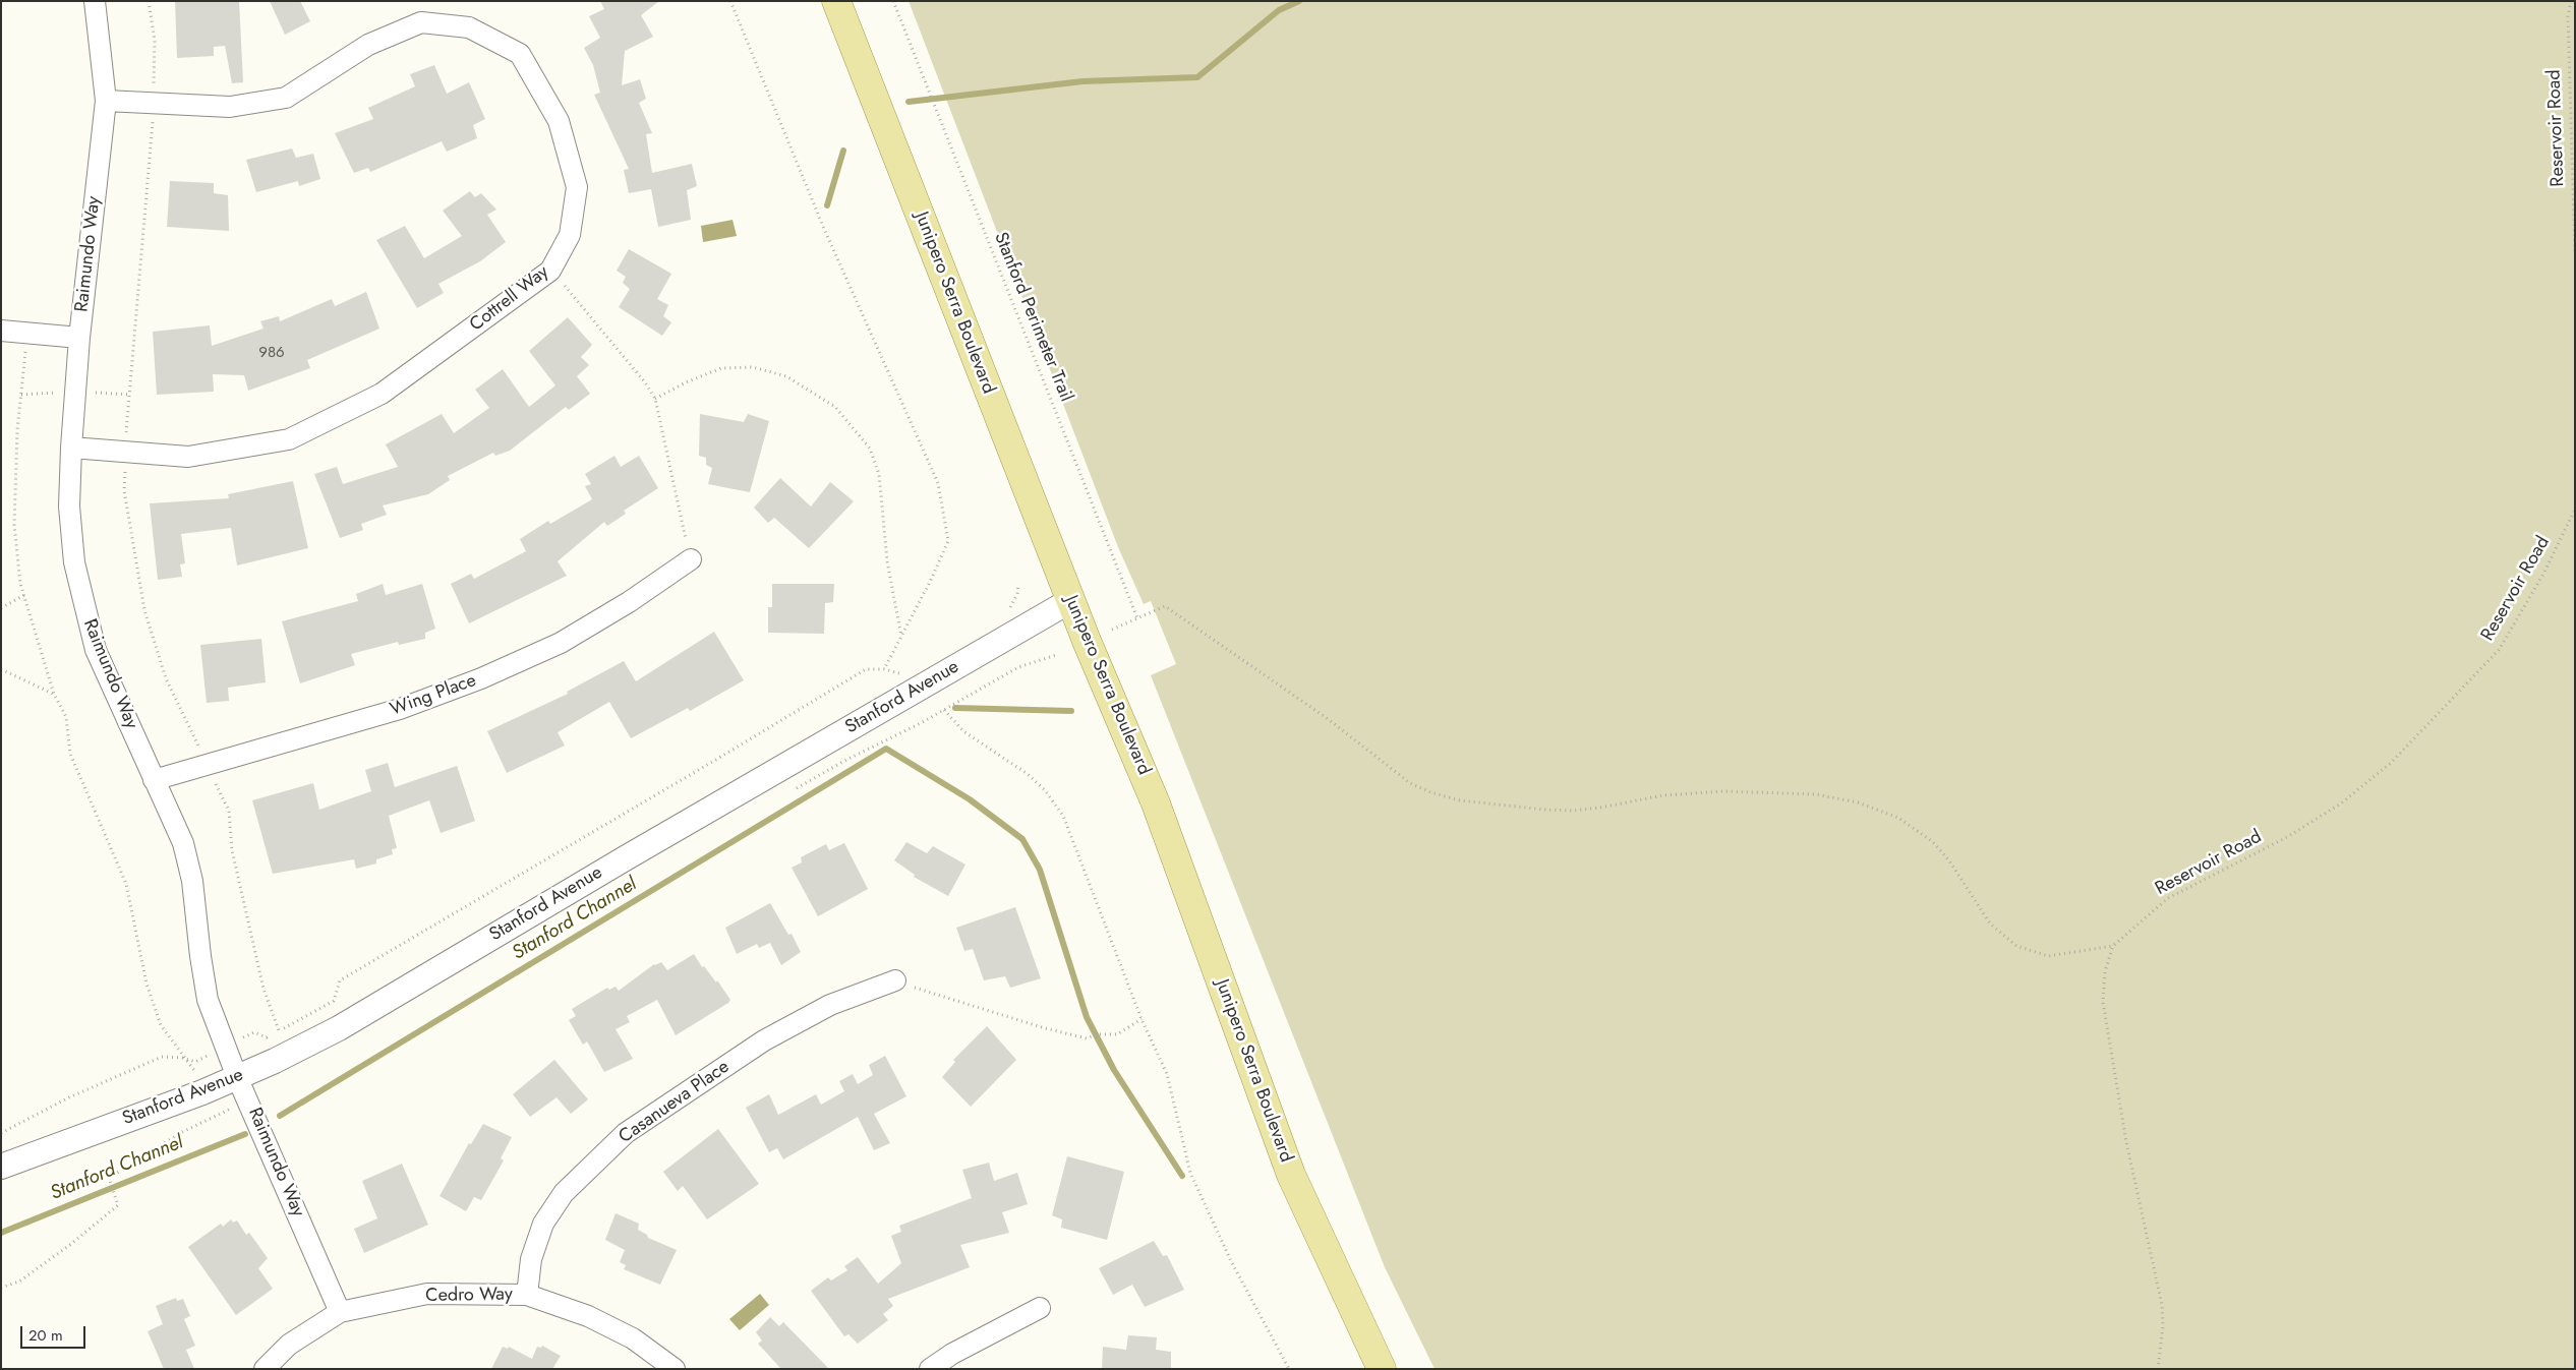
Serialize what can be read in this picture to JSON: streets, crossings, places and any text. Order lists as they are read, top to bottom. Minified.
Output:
{"streets":{"main road":["Junipero Serra Boulevard"],"street":["Raimundo Way","Cottrell Way","Wing Place","Stanford Avenue","Casanueva Place","Cedro Way"],"path":["Reservoir Road","Stanford Perimeter Trail"]},"crossings":[["Raimundo Way","Cottrell Way"],["Raimundo Way","Wing Place"],["Raimundo Way","Stanford Avenue"],["Raimundo Way","Cedro Way"],["Junipero Serra Boulevard","Stanford Avenue"],["Casanueva Place","Cedro Way"]],"water":["Stanford Channel"],"house_numbers":["986"],"scale_bar":"20 m"}
